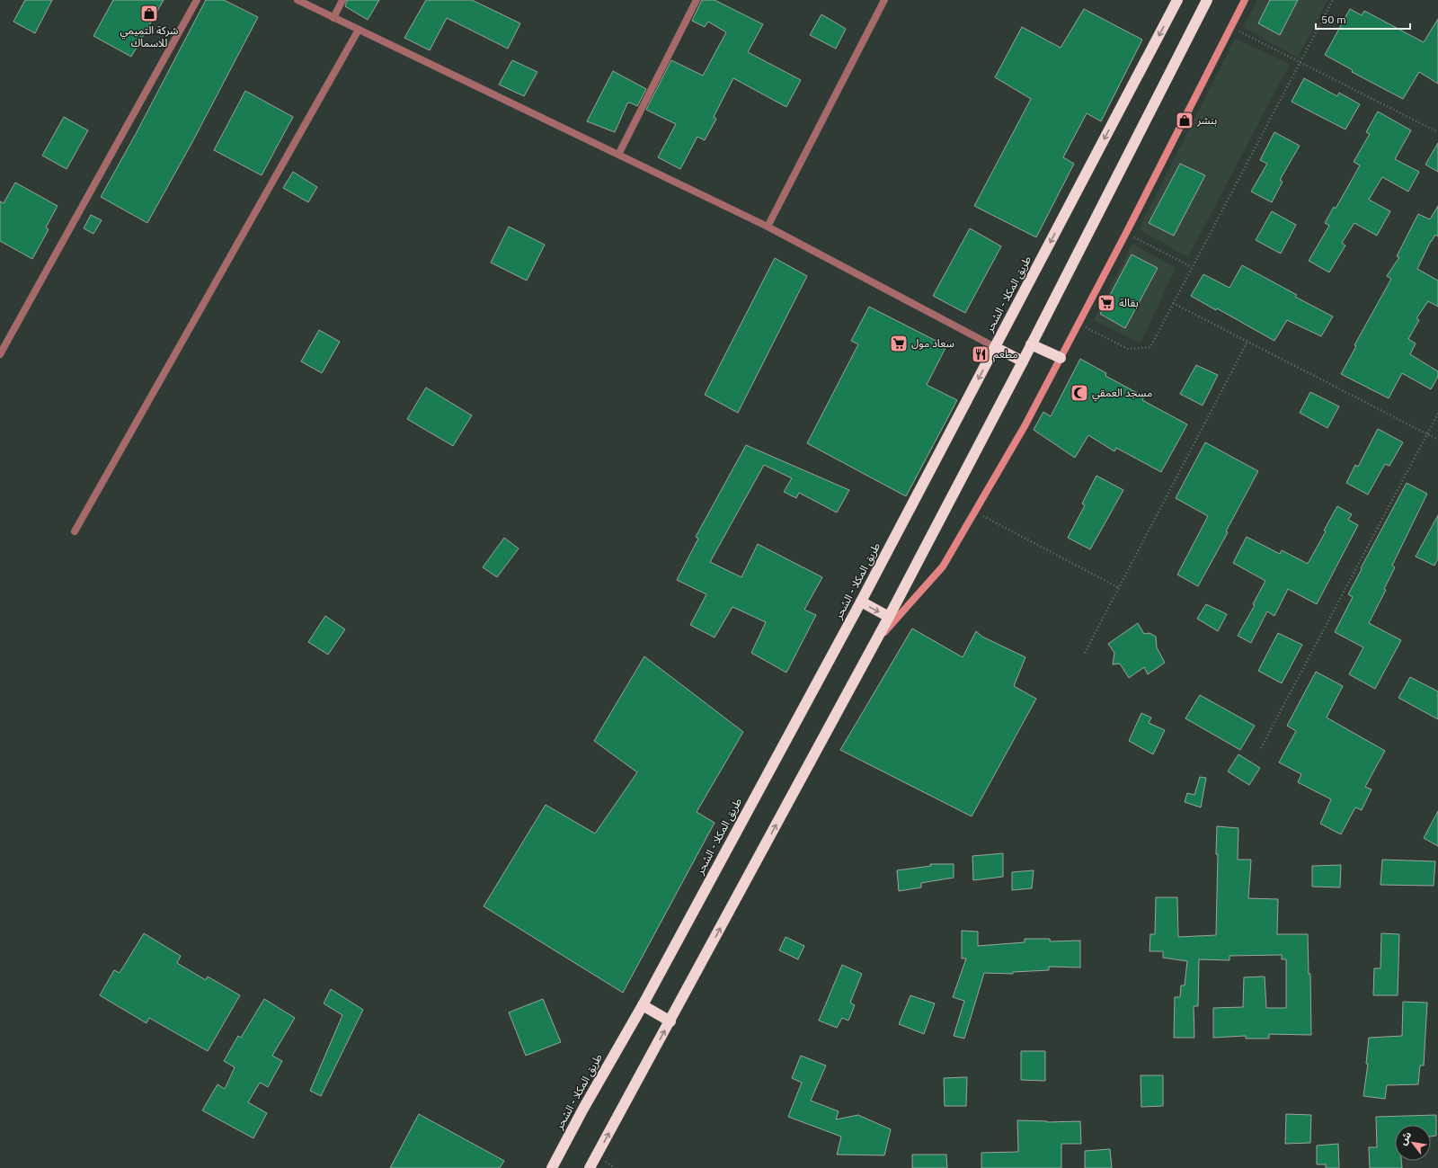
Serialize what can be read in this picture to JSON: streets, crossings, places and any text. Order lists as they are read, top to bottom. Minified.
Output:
{"streets":{"highway":["طريق المكلا - الشحر"]},"places":{"shop":["شركة التميمي للاسماك","بنشر"],"supermarket":["بقالة","سعاد مول"],"restaurant":["مطعم"],"mosque":["مسجد العمقي"]},"scale_bar":"50 m","north":"top left"}
